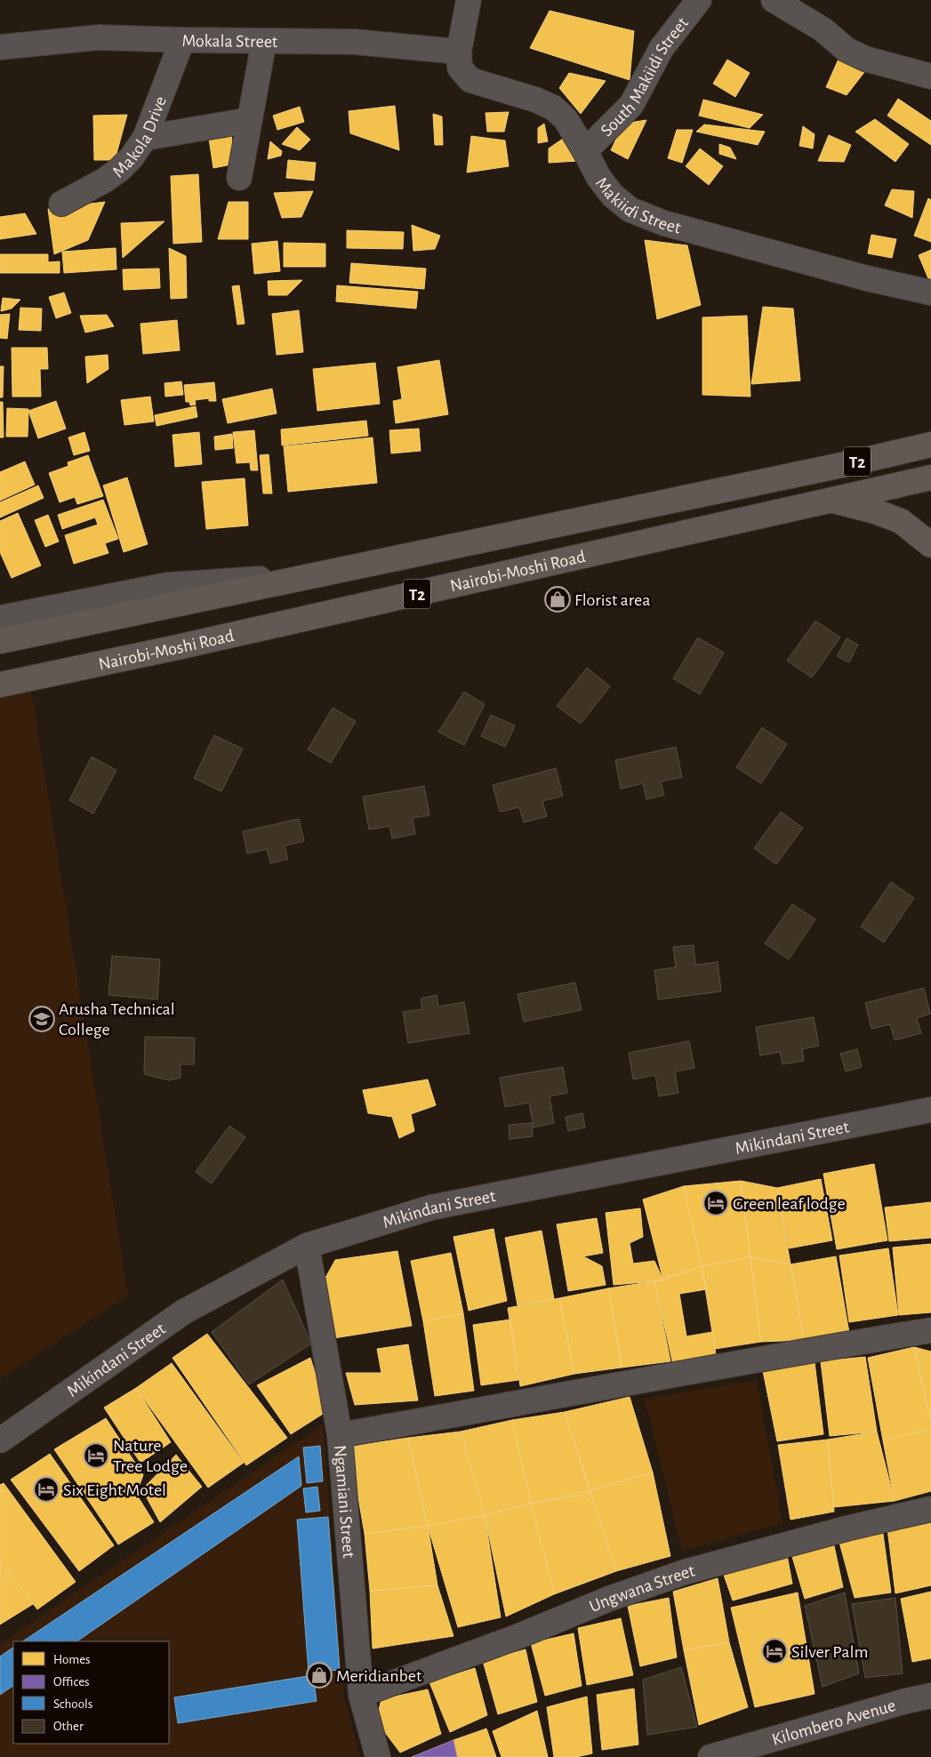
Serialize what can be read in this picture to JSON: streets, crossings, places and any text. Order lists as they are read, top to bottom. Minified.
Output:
{"streets":{"highway":["T2","Nairobi-Moshi Road"],"street":["Mokala Street","South Makiidi Street","Makola Drive","Makiidi Street","Mikindani Street","Ngamiani Street","Ungwana Street","Kilombero Avenue"]},"crossings":[["Mokala Street","Makola Drive"],["Mokala Street","Makiidi Street"],["South Makiidi Street","Makiidi Street"],["Mikindani Street","Ngamiani Street"],["Ngamiani Street","Ungwana Street"]],"places":{"shop":["Florist area","Meridianbet"],"school or university":["Arusha Technical College"],"hotel":["Green leaf lodge","Nature Tree Lodge","Six Eight Motel","Silver Palm"]},"legend":["Homes","Offices","Schools","Other"]}
